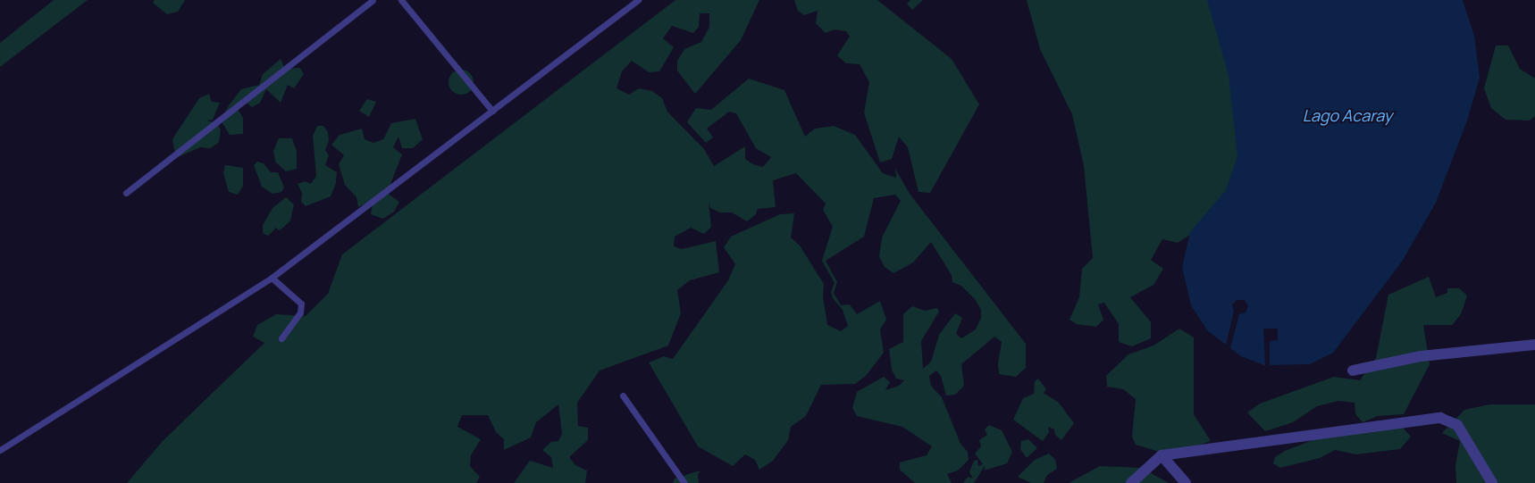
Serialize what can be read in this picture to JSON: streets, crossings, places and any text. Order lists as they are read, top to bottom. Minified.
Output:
{"water":["Lago Acaray"]}
